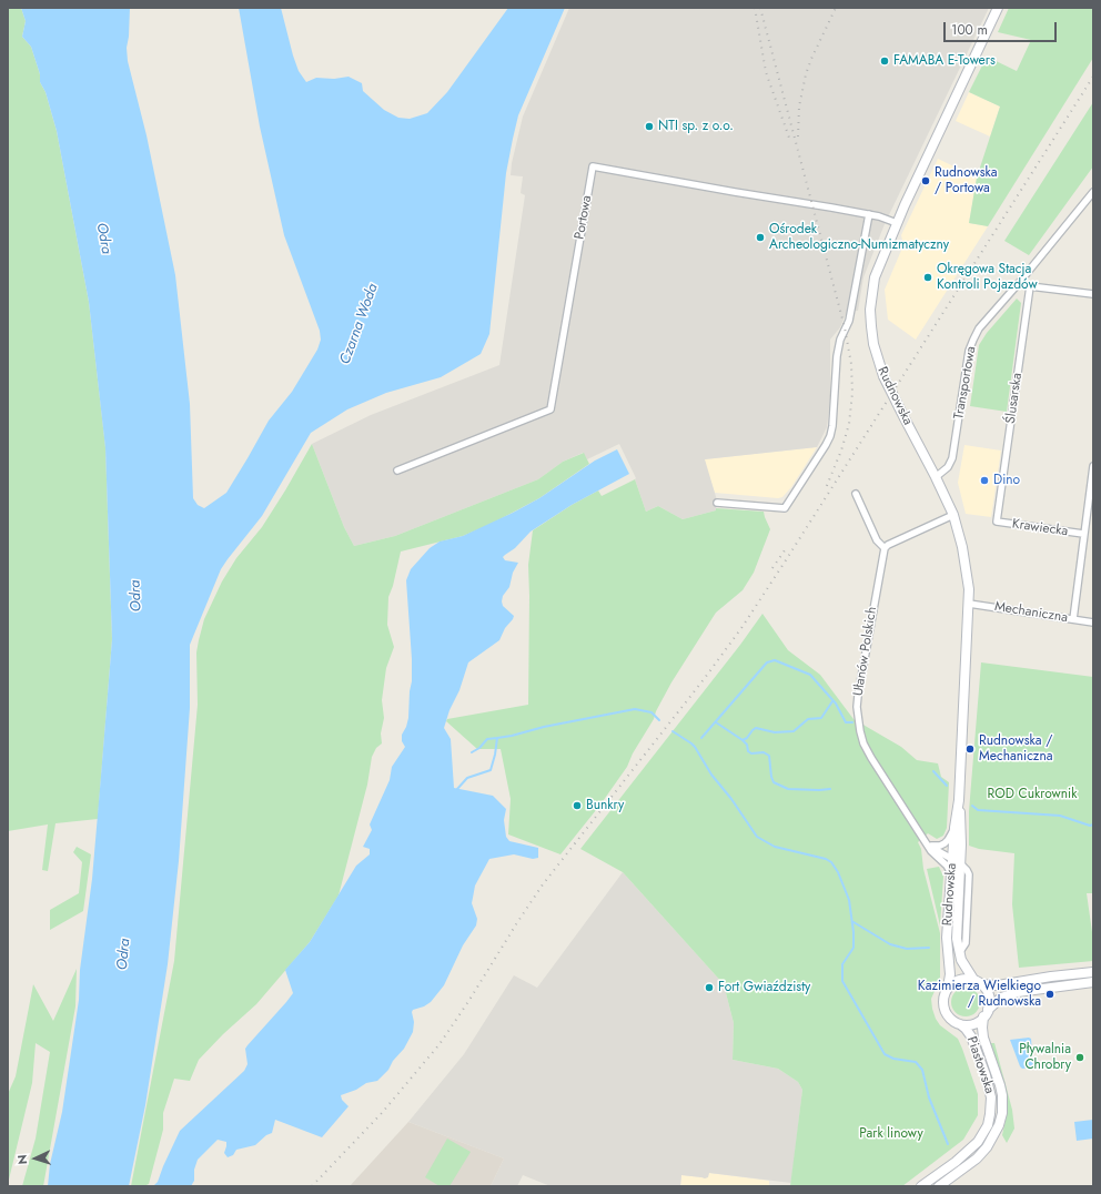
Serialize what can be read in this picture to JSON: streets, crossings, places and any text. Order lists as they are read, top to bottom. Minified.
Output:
{"streets":{"main road":["Rudnowska","Piastowska"],"street":["Portowa","Transportowa","Ślusarska","Krawiecka","Mechaniczna","Ułanów Polskich"]},"crossings":[["Portowa","Rudnowska"],["Transportowa","Rudnowska"],["Rudnowska","Mechaniczna"],["Rudnowska","Ułanów Polskich"],["Rudnowska","Piastowska"],["Ślusarska","Krawiecka"]],"water":["Odra","Czarna Woda"],"parks":["ROD Cukrownik","Park linowy"],"places":["FAMABA E-Towers","NTI sp. z o.o.","Rudnowska / Portowa","Ośrodek Archeologiczno-Numizmatyczny","Okręgowa Stacja Kontroli Pojazdów","Dino","Rudnowska / Mechaniczna","Bunkry","Fort Gwiaździsty","Kazimierza Wielkiego / Rudnowska","Pływalnia Chrobry"],"scale_bar":"100 m","north":"left"}
